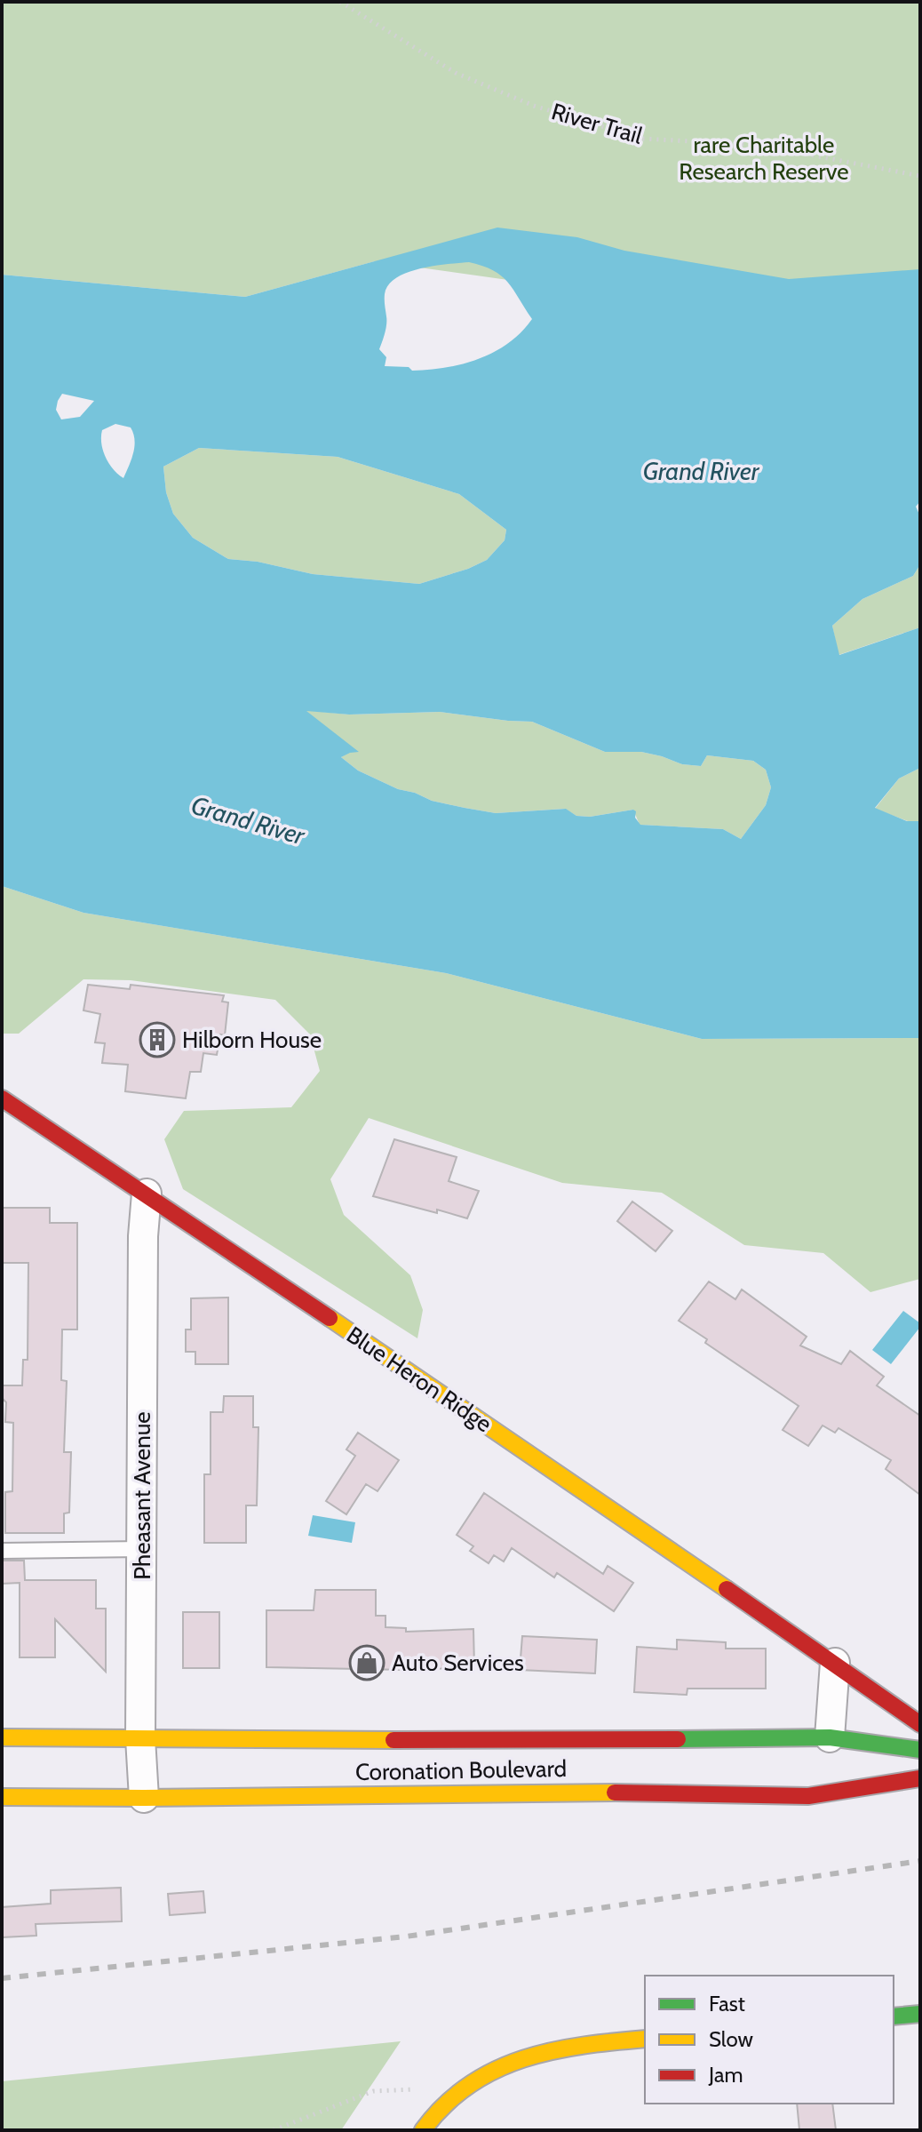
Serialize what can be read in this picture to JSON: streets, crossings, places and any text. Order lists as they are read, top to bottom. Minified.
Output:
{"streets":{"main road":["Blue Heron Ridge","Coronation Boulevard"],"street":["Pheasant Avenue"],"path":["River Trail"]},"crossings":[["Blue Heron Ridge","Pheasant Avenue"],["Pheasant Avenue","Coronation Boulevard"]],"water":["Grand River"],"parks":["rare Charitable Research Reserve"],"places":{"building":["Hilborn House"],"shop":["Auto Services"]},"legend":["Fast","Slow","Jam"]}
